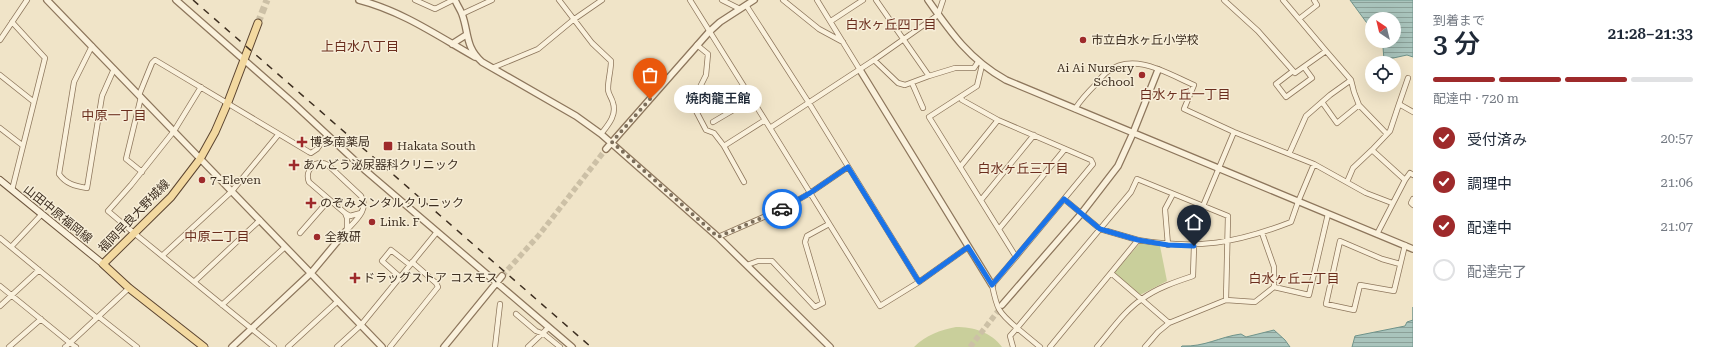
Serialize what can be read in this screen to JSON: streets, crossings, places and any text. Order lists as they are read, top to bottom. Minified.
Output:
{"streets":{"main road":["山田中原福岡線","福岡早良大野城線"]},"crossings":[["山田中原福岡線","福岡早良大野城線"]],"districts":["白水ヶ丘四丁目","上白水八丁目","白水ヶ丘一丁目","中原一丁目","白水ヶ丘三丁目","中原二丁目","白水ヶ丘二丁目"],"places":{"other":["市立白水ヶ丘小学校","Ai Ai Nursery School","焼肉龍王館","7-Eleven","Link. F","全教研"],"health":["博多南薬局","あんどう泌尿器科クリニック","のぞみメンタルクリニック","ドラッグストア コスモス"],"transit":["Hakata South"]},"north":"top left","page":{"heading":["3 分","到着まで","21:28–21:33"],"bar":"配達中 · 720 m","bubble":"焼肉龍王館","list":[["受付済み","20:57"],["調理中","21:06"],["配達中","21:07"],"配達完了"]}}
